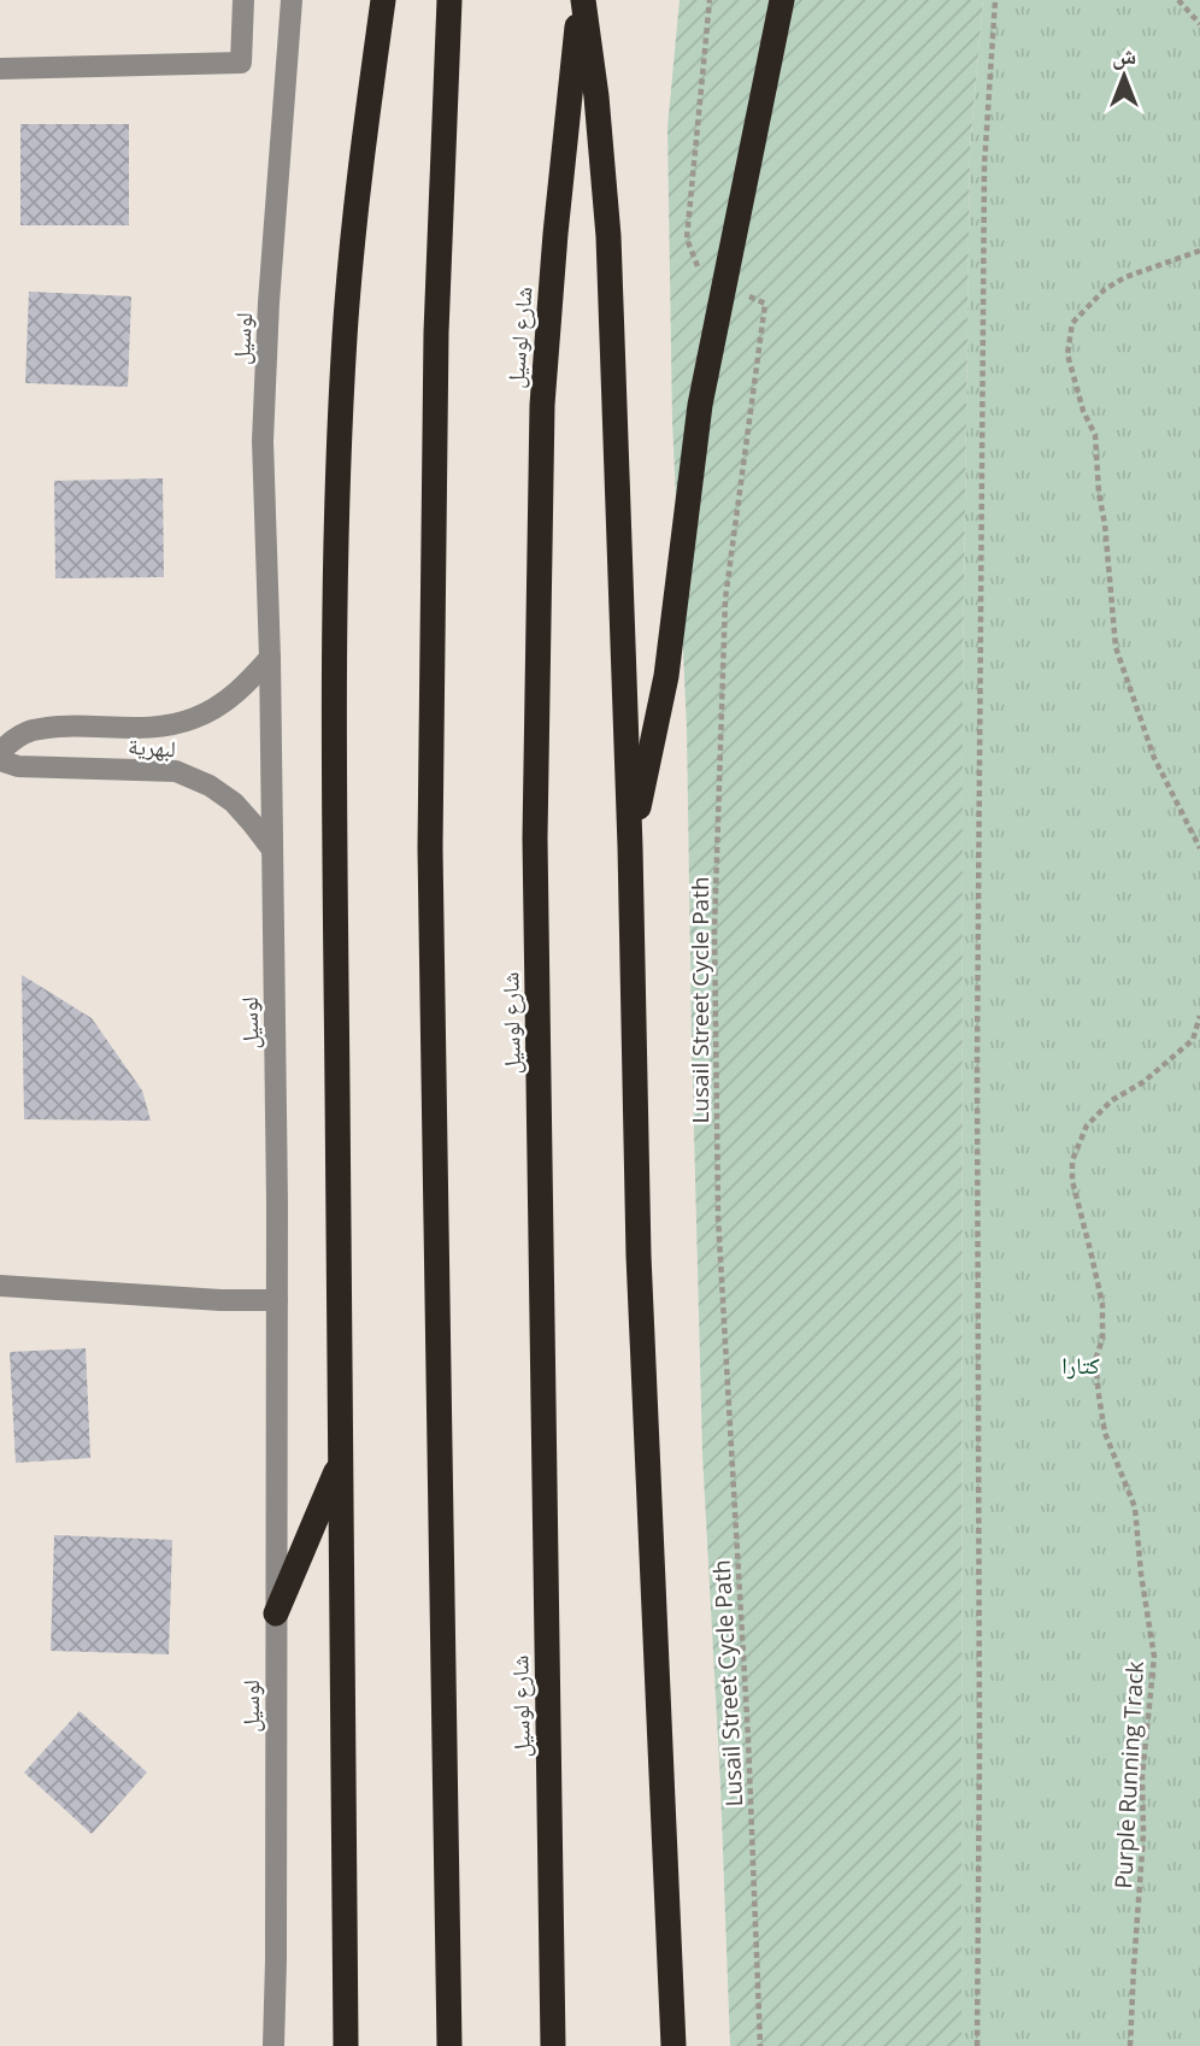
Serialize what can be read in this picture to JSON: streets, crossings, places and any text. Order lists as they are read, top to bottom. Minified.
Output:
{"streets":{"highway":["شارع لوسيل"],"street":["لوسيل","لبهرية"],"path":["Lusail Street Cycle Path","Purple Running Track"]},"crossings":[["لوسيل","لبهرية"]],"parks":["كتارا"],"north":"top"}
